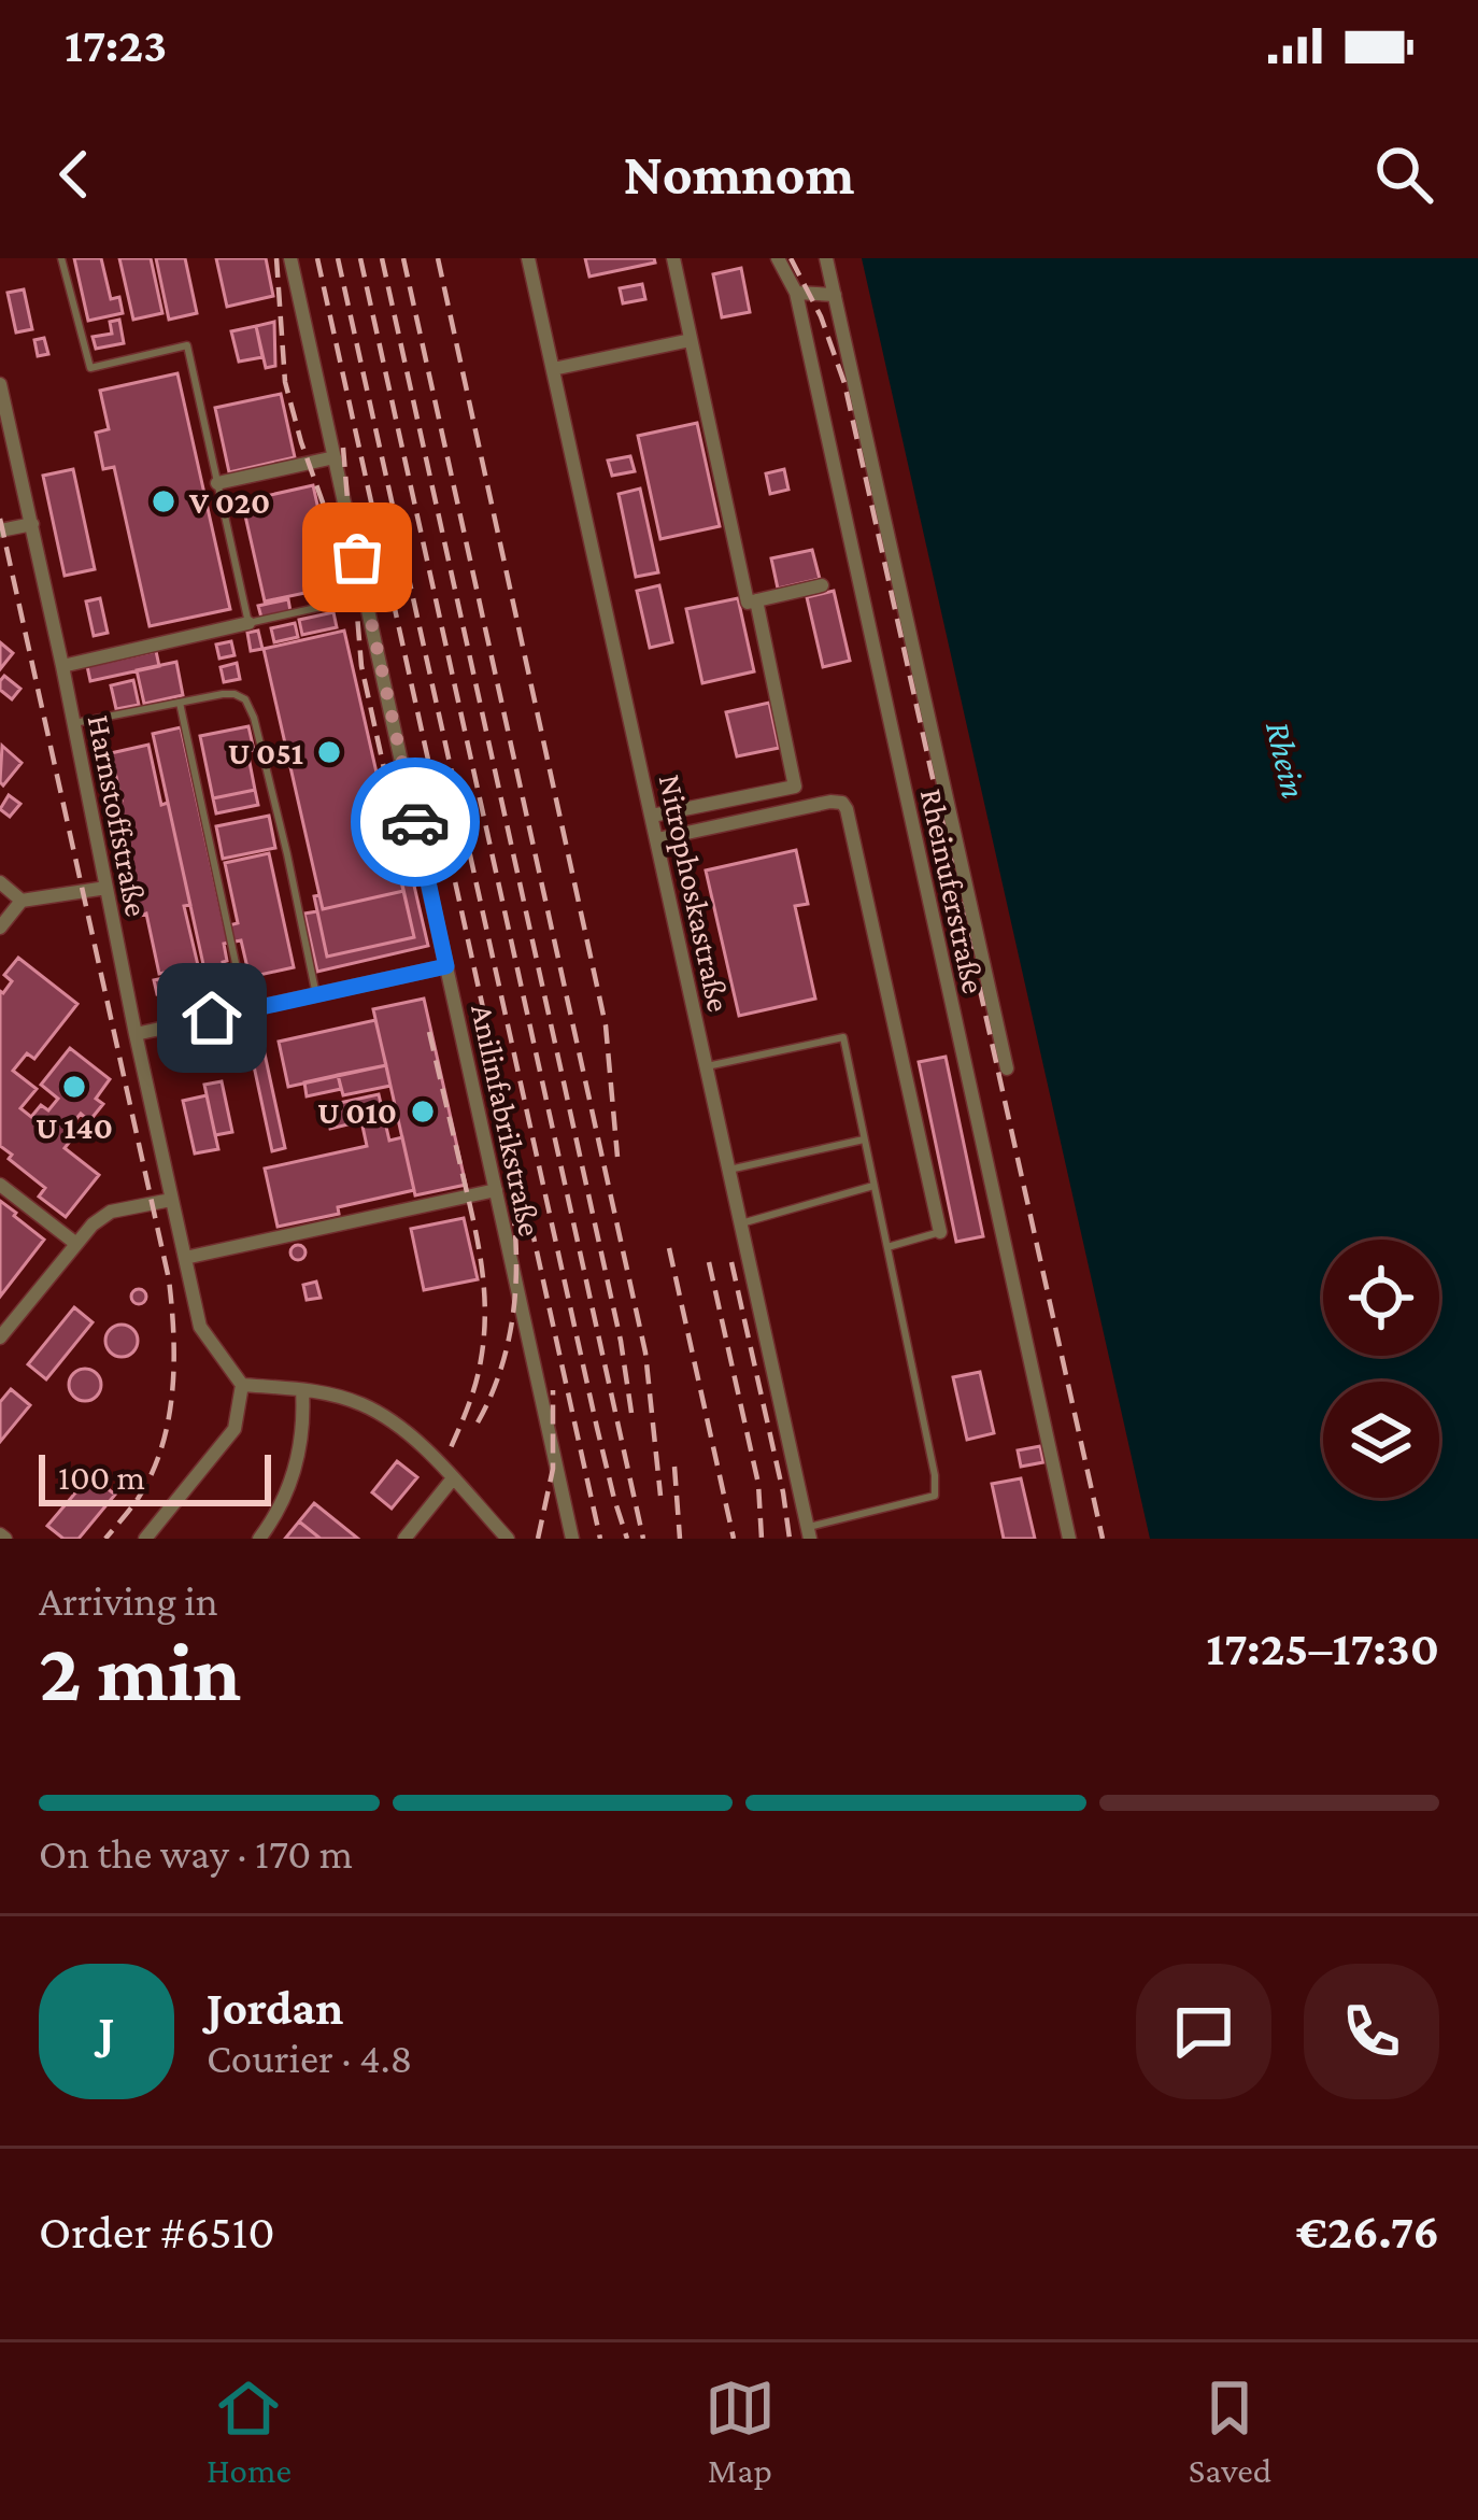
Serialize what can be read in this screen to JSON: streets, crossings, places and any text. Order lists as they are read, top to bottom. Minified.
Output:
{"streets":{"street":["Harnstoffstraße","Rheinuferstraße","Nitrophoskastraße","Anilinfabrikstraße"]},"water":["Rhein"],"places":["V 020","U 051","U 140","U 010"],"scale_bar":"100 m","page":{"status":"17:23","header":"Nomnom","scale":"100 m","heading":["2 min","Arriving in","17:25–17:30"],"panel":["Jordan","Courier · 4.8","Order #6510","€26.76"],"bar":"On the way · 170 m","round":"J","tabs":["Home","Map","Saved"]}}
